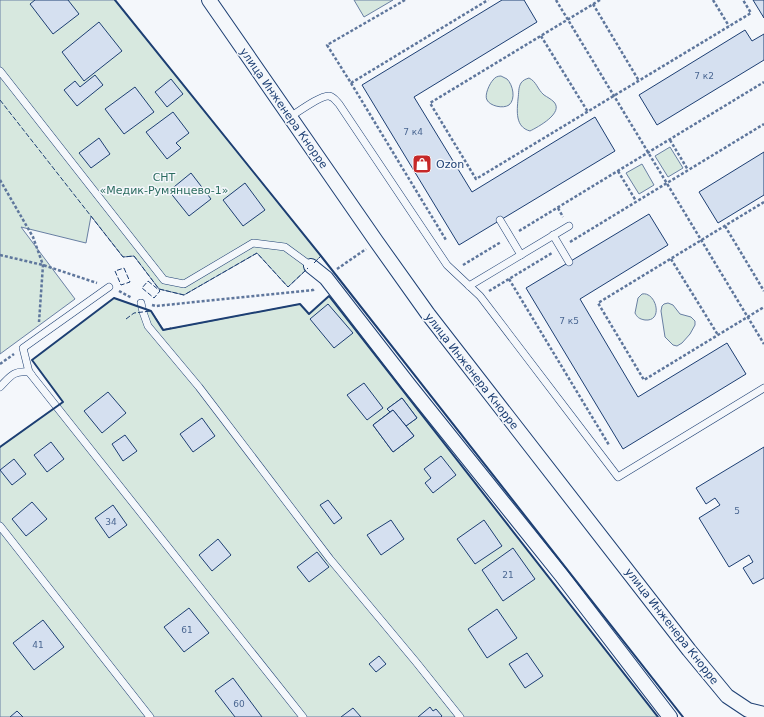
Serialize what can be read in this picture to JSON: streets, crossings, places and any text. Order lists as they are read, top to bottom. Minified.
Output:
{"streets":{"street":["улица Инженера Кнорре"]},"parks":["СНТ «Медик-Румянцево-1»"],"places":{"shop":["Ozon"]},"house_numbers":["7 к2","7 к4","7 к5","5","34","21","61","41","60"]}
